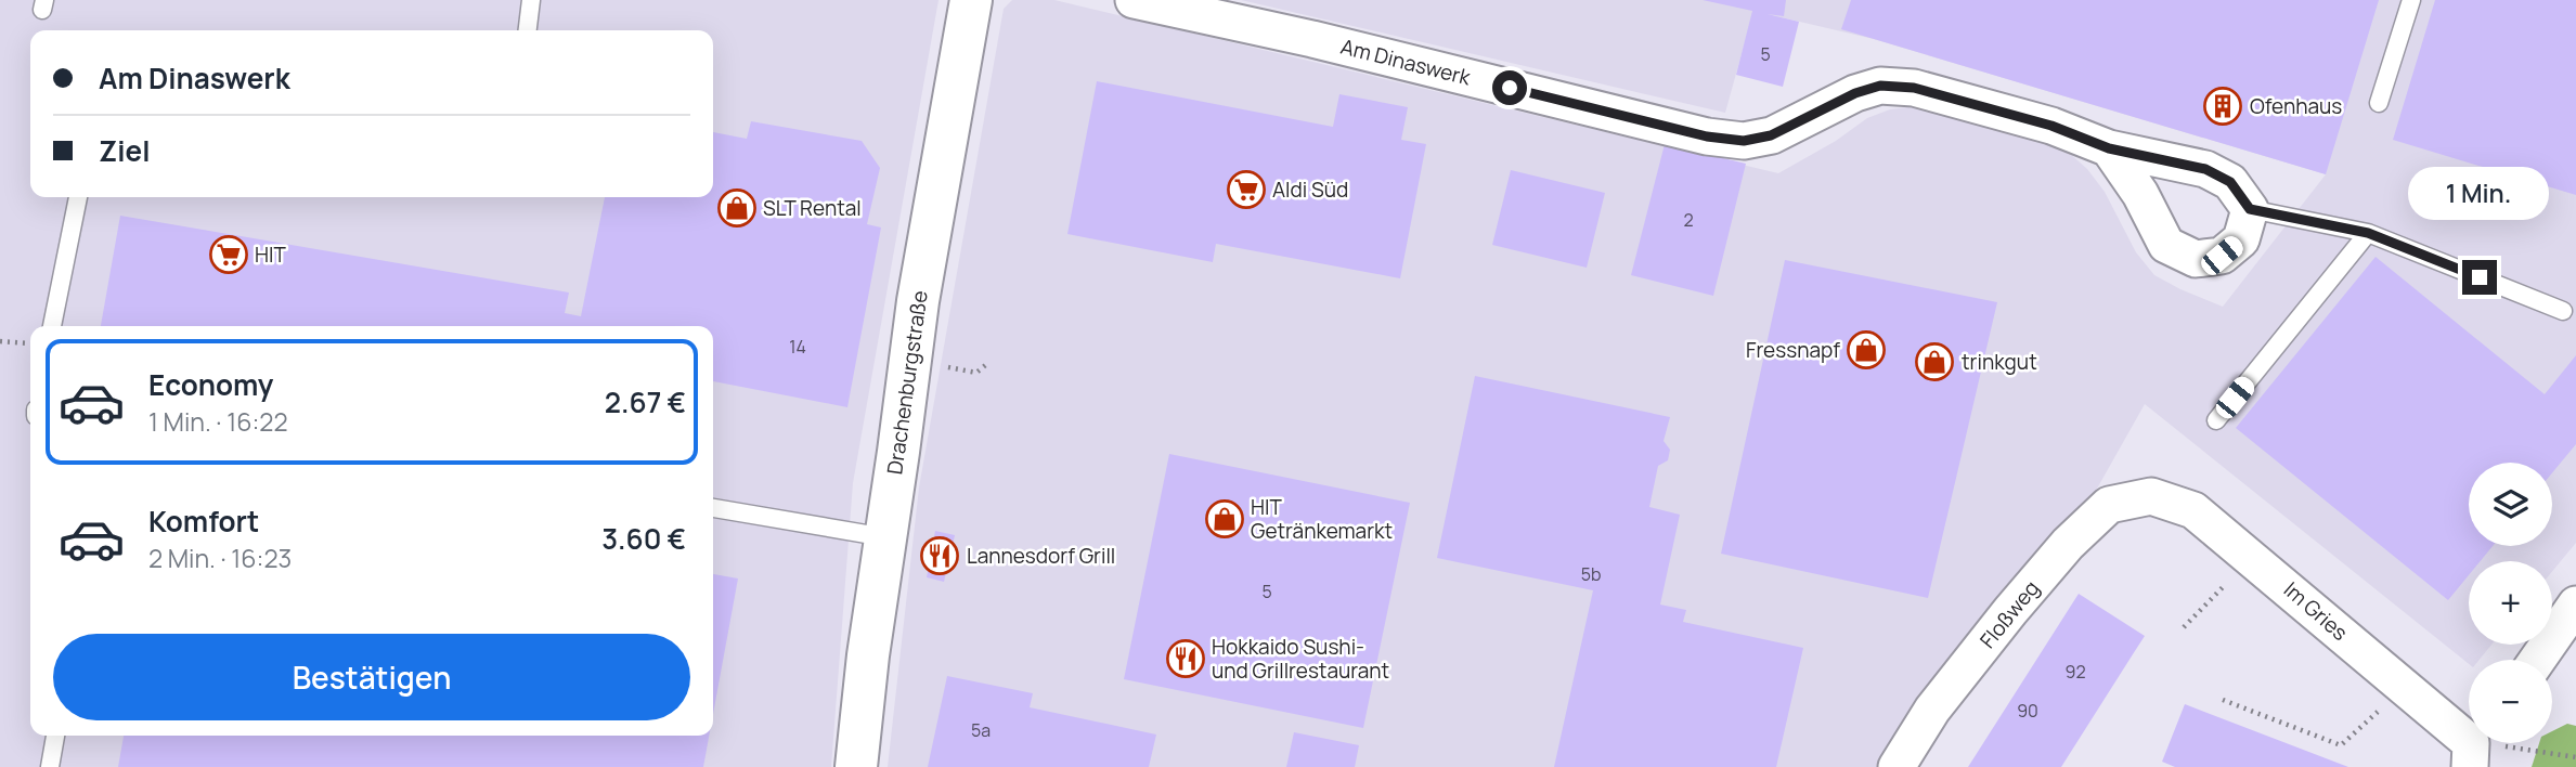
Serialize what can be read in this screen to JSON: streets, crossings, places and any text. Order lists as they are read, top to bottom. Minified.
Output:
{"streets":{"street":["Am Dinaswerk","Drachenburgstraße","Im Gries","Floßweg"]},"crossings":[["Im Gries","Floßweg"]],"places":{"building":["Ofenhaus"],"supermarket":["Aldi Süd","HIT"],"shop":["SLT Rental","Fressnapf","trinkgut","HIT Getränkemarkt"],"restaurant":["Lannesdorf Grill","Hokkaido Sushi- und Grillrestaurant"]},"house_numbers":["5","2","14","5b","5","92","90","5a"],"page":{"banner":["Am Dinaswerk","Ziel"],"bubble":"1 Min.","list":[{"name":"Economy","note":"1 Min. · 16:22","value":"2.67 €"},{"name":"Komfort","note":"2 Min. · 16:23","value":"3.60 €"}],"map_buttons":["+","−"],"buttons":"Bestätigen"}}
